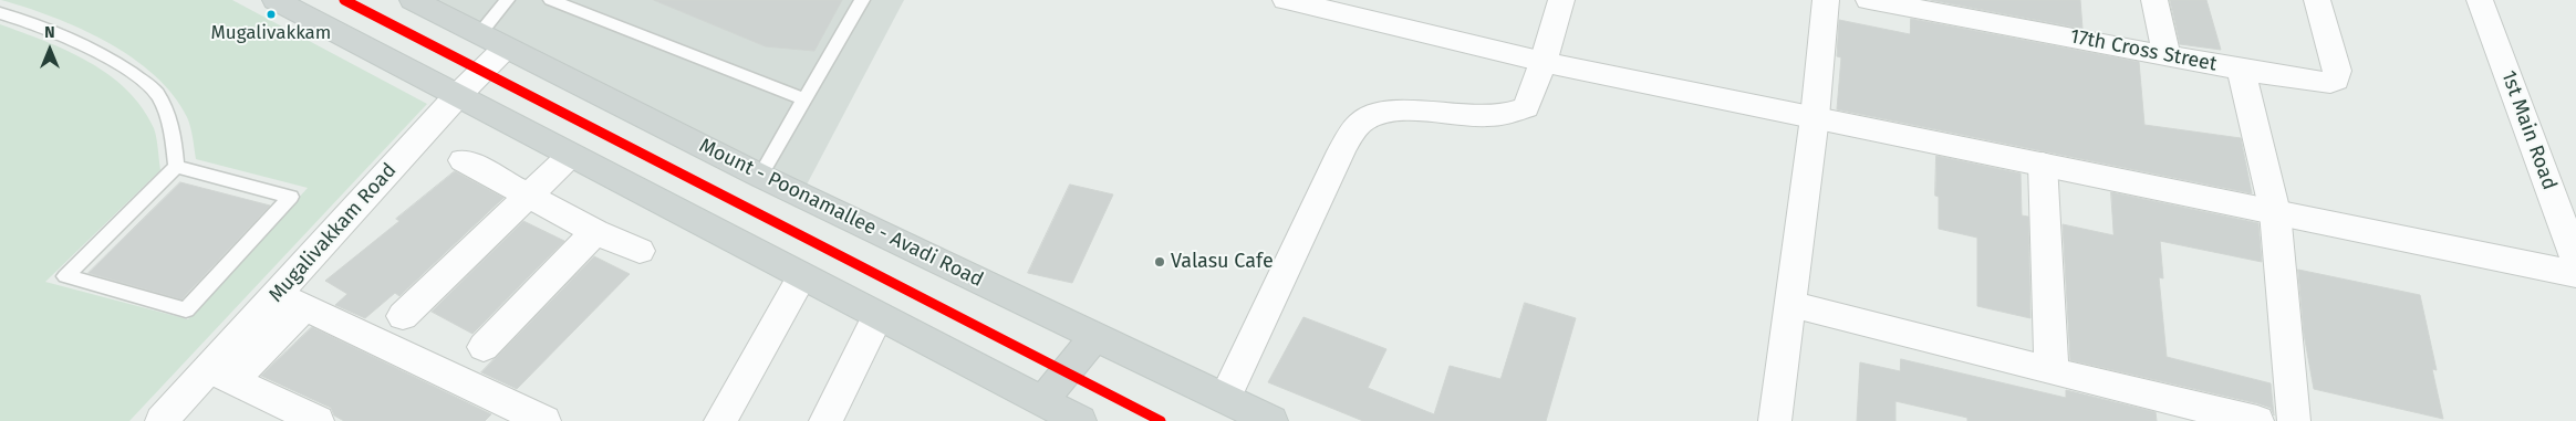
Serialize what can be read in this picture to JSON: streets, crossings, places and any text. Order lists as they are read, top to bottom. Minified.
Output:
{"streets":{"main road":["Mount - Poonamallee - Avadi Road"],"street":["17th Cross Street","1st Main Road","Mugalivakkam Road"]},"crossings":[["Mount - Poonamallee - Avadi Road","Mugalivakkam Road"]],"places":["Mugalivakkam","Valasu Cafe"],"north":"top"}
